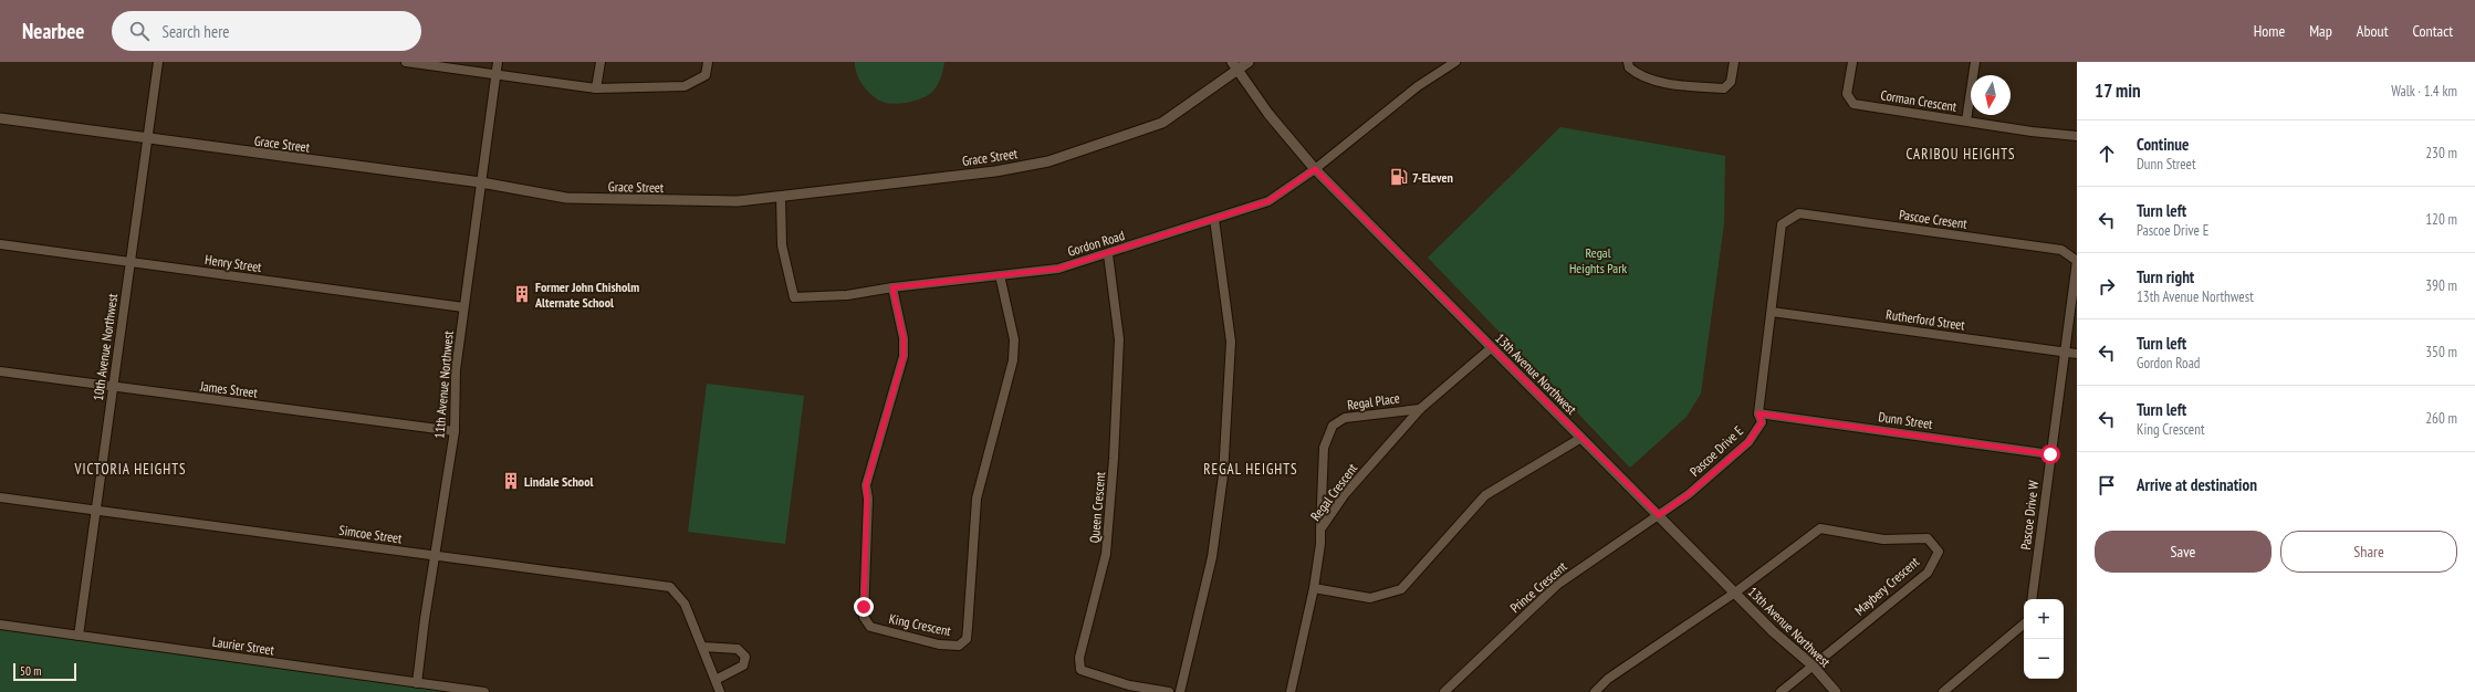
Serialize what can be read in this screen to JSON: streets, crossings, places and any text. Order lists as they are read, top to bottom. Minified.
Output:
{"streets":{"street":["Corman Crescent","Grace Street","Pascoe Cresent","Gordon Road","Henry Street","Rutherford Street","10th Avenue Northwest","13th Avenue Northwest","11th Avenue Northwest","James Street","Regal Place","Dunn Street","Pascoe Drive E","Regal Crescent","Queen Crescent","Pascoe Drive W","Simcoe Street","Maybery Crescent","Prince Crescent","King Crescent","Laurier Street"]},"crossings":[["Grace Street","Gordon Road"],["Grace Street","10th Avenue Northwest"],["Grace Street","13th Avenue Northwest"],["Grace Street","11th Avenue Northwest"],["Pascoe Cresent","Rutherford Street"],["Pascoe Cresent","Pascoe Drive E"],["Pascoe Cresent","Pascoe Drive W"],["Gordon Road","13th Avenue Northwest"],["Gordon Road","Queen Crescent"],["Gordon Road","King Crescent"],["Henry Street","10th Avenue Northwest"],["Henry Street","11th Avenue Northwest"],["Rutherford Street","Pascoe Drive E"],["Rutherford Street","Pascoe Drive W"],["10th Avenue Northwest","James Street"],["10th Avenue Northwest","Simcoe Street"],["10th Avenue Northwest","Laurier Street"],["13th Avenue Northwest","Pascoe Drive E"],["13th Avenue Northwest","Regal Crescent"],["13th Avenue Northwest","Maybery Crescent"],["13th Avenue Northwest","Prince Crescent"],["11th Avenue Northwest","James Street"],["11th Avenue Northwest","Simcoe Street"],["11th Avenue Northwest","Laurier Street"],["Regal Place","Regal Crescent"],["Dunn Street","Pascoe Drive E"],["Dunn Street","Pascoe Drive W"],["Pascoe Drive E","Prince Crescent"]],"districts":["CARIBOU HEIGHTS","VICTORIA HEIGHTS","REGAL HEIGHTS"],"parks":["Regal Heights Park"],"places":{"fuel station":["7-Eleven"],"building":["Former John Chisholm Alternate School","Lindale School"]},"scale_bar":"50 m","north":"bottom","page":{"header":"Nearbee","search":"Search here","nav":["Home","Map","About","Contact"],"heading":["17 min","Walk · 1.4 km"],"list":[["Continue","Dunn Street","230 m"],["Turn left","Pascoe Drive E","120 m"],["Turn right","13th Avenue Northwest","390 m"],["Turn left","Gordon Road","350 m"],["Turn left","King Crescent","260 m"],"Arrive at destination"],"buttons":["Save","Share"],"map_buttons":["+","−"],"scale":"50 m"}}
